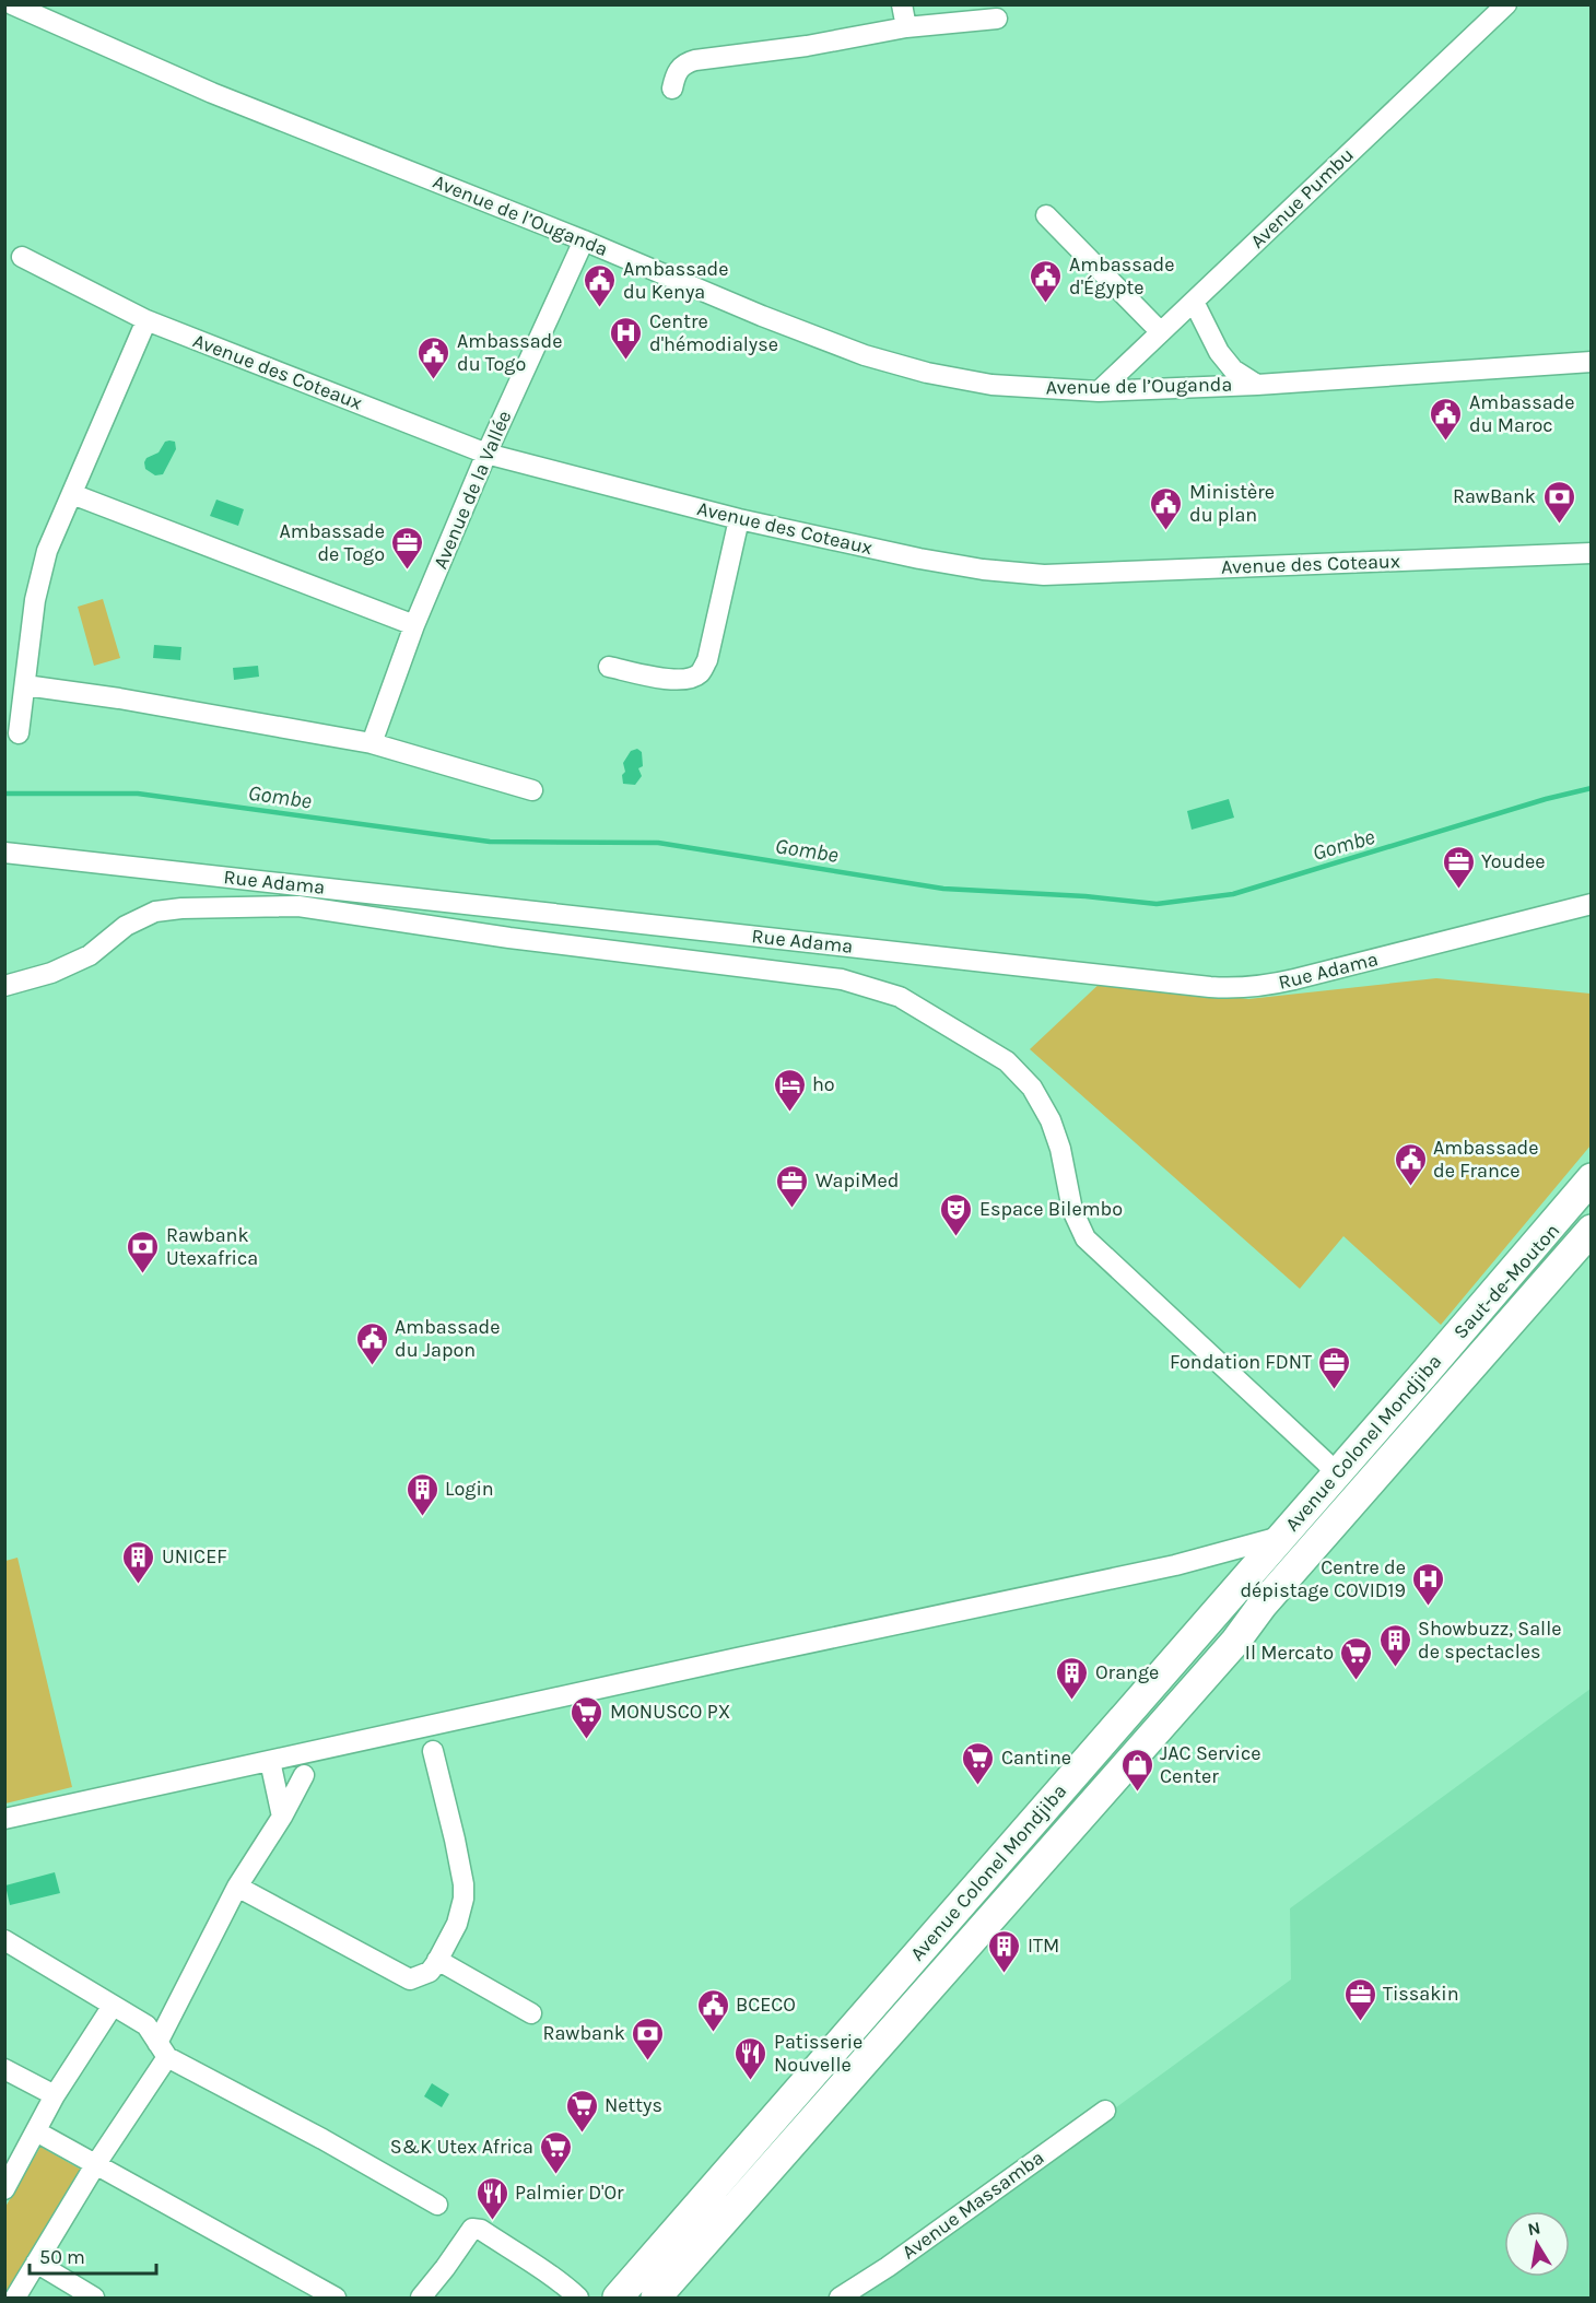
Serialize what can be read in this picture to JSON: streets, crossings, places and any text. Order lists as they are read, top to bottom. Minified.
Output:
{"streets":{"main road":["Saut-de-Mouton","Avenue Colonel Mondjiba"],"street":["Avenue Pumbu","Avenue de l’Ouganda","Avenue des Coteaux","Avenue de la Vallée","Rue Adama","Avenue Massamba"]},"crossings":[["Avenue Pumbu","Avenue de l’Ouganda"],["Avenue de l’Ouganda","Avenue de la Vallée"],["Avenue des Coteaux","Avenue de la Vallée"],["Saut-de-Mouton","Avenue Colonel Mondjiba"]],"water":["Gombe"],"places":{"public building":["Ambassade d'Égypte","Ambassade du Kenya","Ambassade du Togo","Ambassade du Maroc","Ministère du plan","Ambassade de France","Ambassade du Japon","BCECO"],"hospital":["Centre d'hémodialyse","Centre de dépistage COVID19"],"bank":["RawBank","Rawbank Utexafrica","Rawbank"],"office":["Ambassade de Togo","Youdee","WapiMed","Fondation FDNT","Tissakin"],"hotel":["ho"],"theatre":["Espace Bilembo"],"building":["Login","UNICEF","Showbuzz, Salle de spectacles","Orange","ITM"],"supermarket":["Il Mercato","MONUSCO PX","Cantine","Nettys","S&K Utex Africa"],"shop":["JAC Service Center"],"restaurant":["Patisserie Nouvelle","Palmier D'Or"]},"scale_bar":"50 m","north":"top"}
